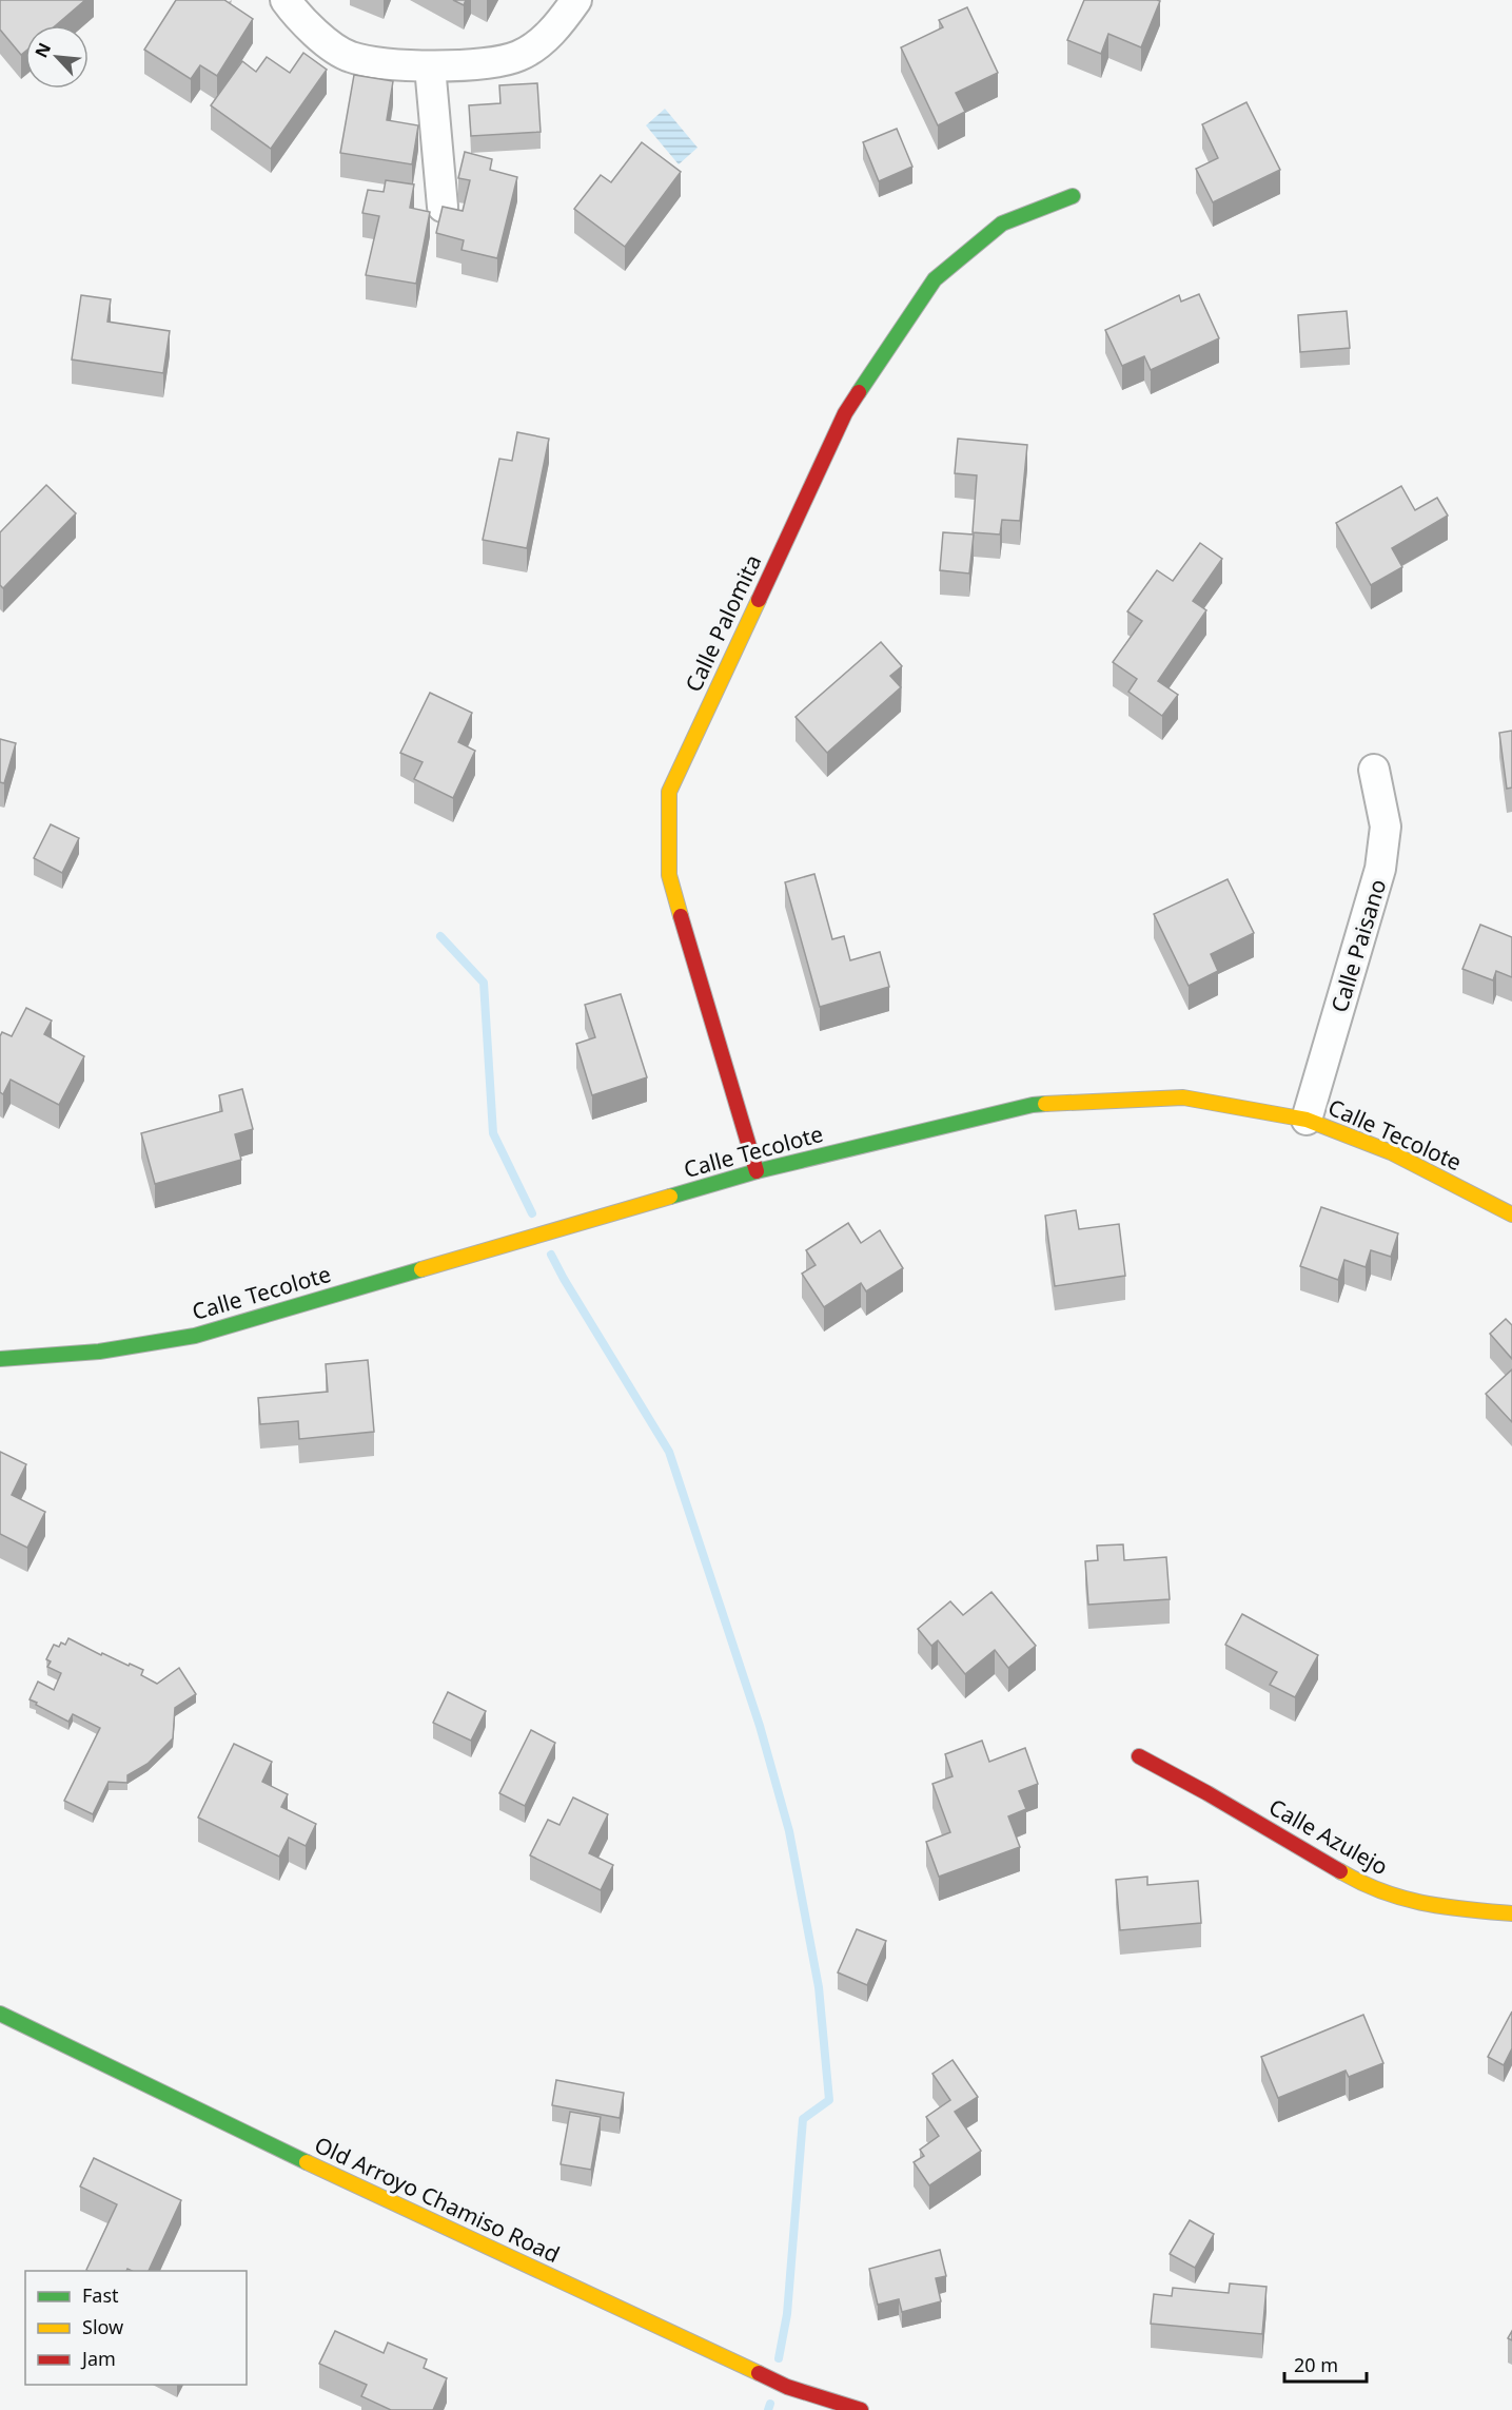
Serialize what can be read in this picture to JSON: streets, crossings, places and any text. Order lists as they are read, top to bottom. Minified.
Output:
{"streets":{"street":["Calle Palomita","Calle Paisano","Calle Tecolote","Calle Azulejo","Old Arroyo Chamiso Road"]},"crossings":[["Calle Palomita","Calle Tecolote"],["Calle Paisano","Calle Tecolote"]],"legend":["Fast","Slow","Jam"],"scale_bar":"20 m","north":"top left"}
